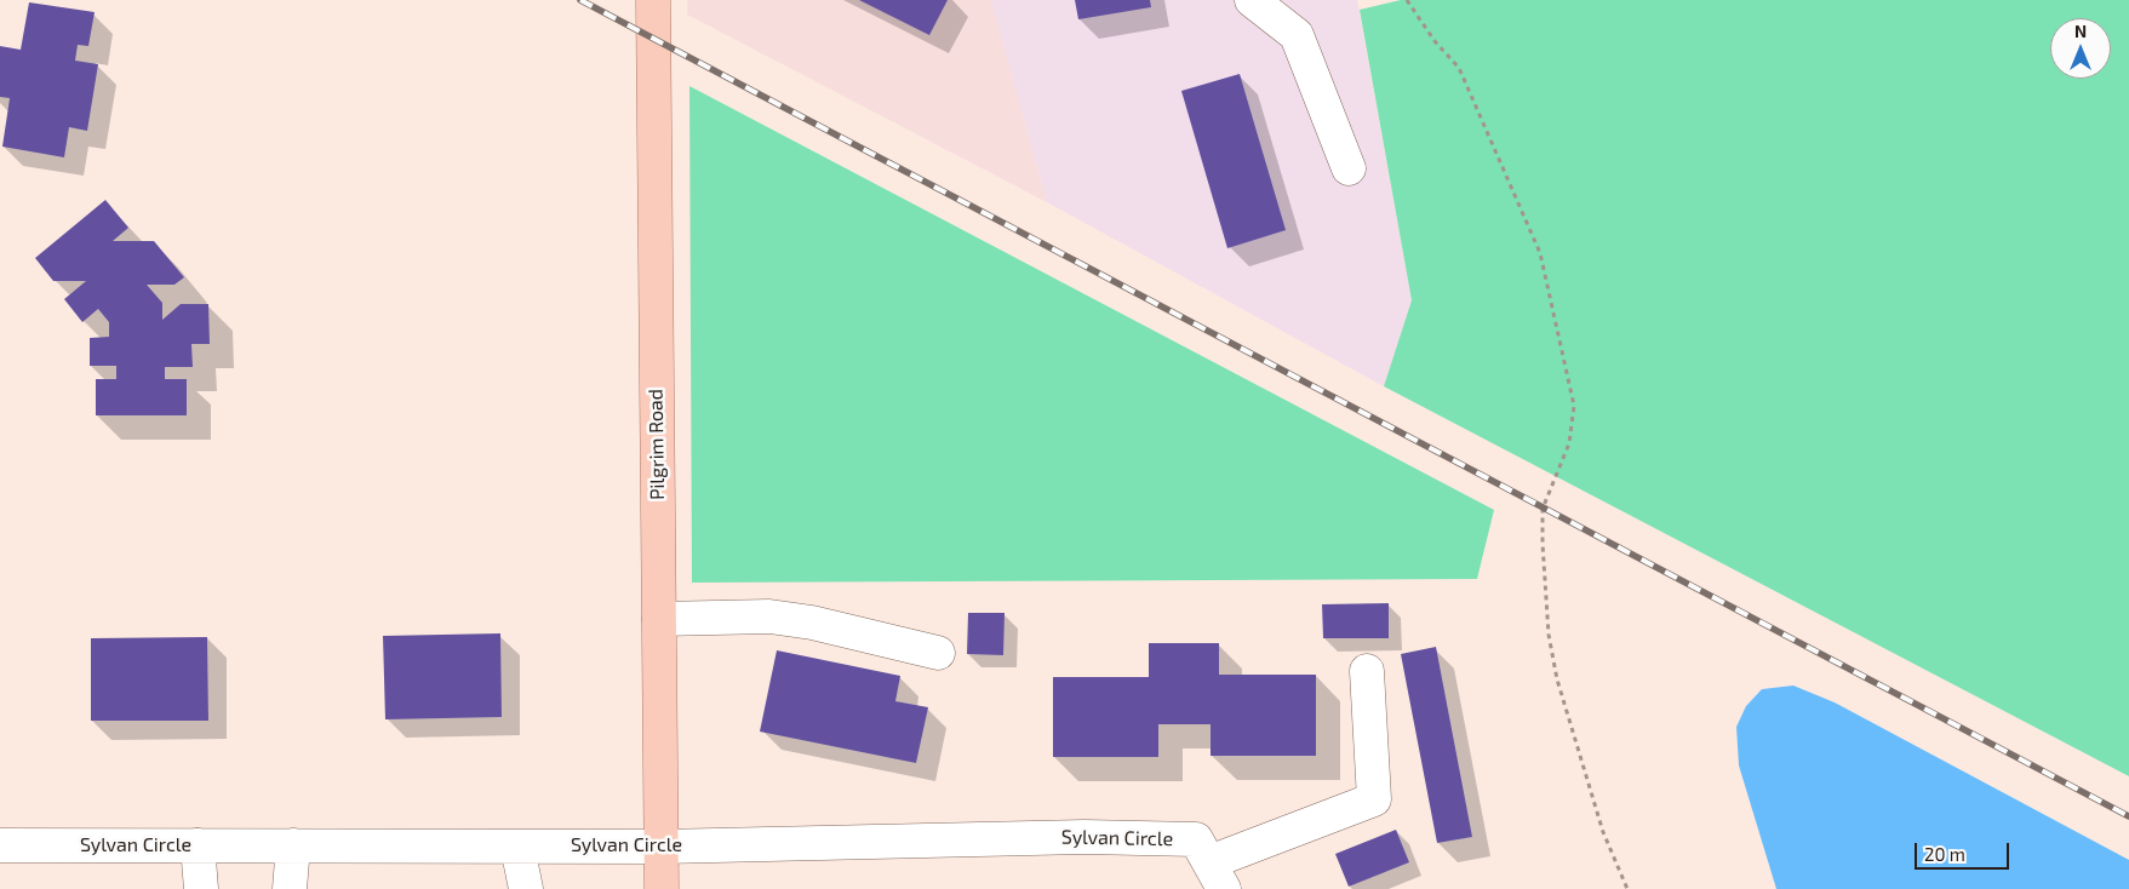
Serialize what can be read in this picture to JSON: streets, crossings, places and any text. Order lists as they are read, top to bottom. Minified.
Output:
{"streets":{"main road":["Pilgrim Road"],"street":["Sylvan Circle"]},"crossings":[["Pilgrim Road","Sylvan Circle"]],"scale_bar":"20 m","north":"top"}
